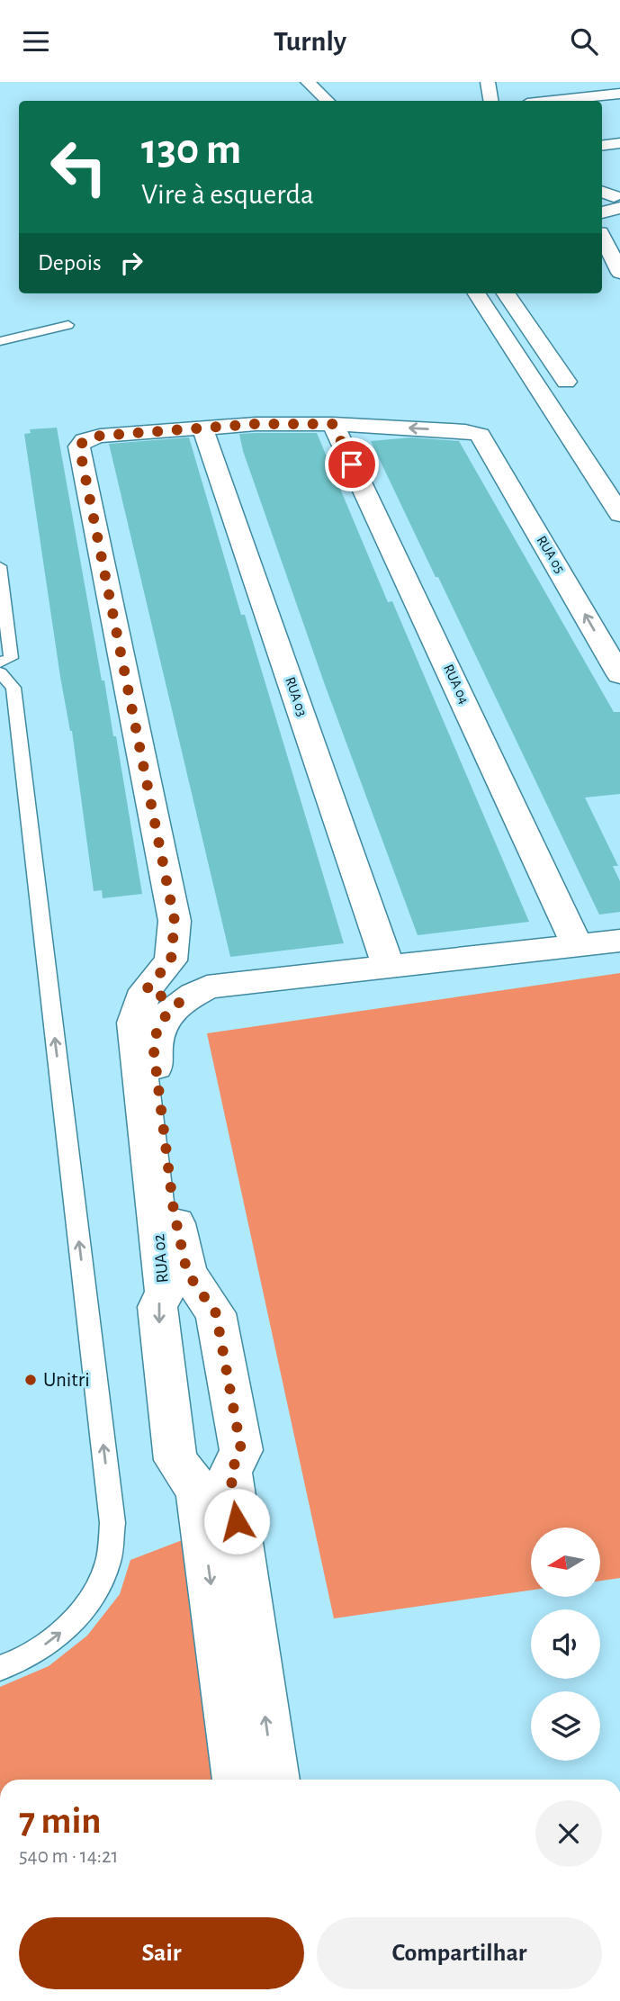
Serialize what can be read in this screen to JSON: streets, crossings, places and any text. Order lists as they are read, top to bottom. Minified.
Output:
{"streets":{"street":["RUA 05","RUA 04","RUA 03","RUA 02"]},"crossings":[["RUA 05","RUA 04"],["RUA 03","RUA 02"]],"places":["Unitri"],"north":"left","page":{"header":"Turnly","turn":["130 m","Vire à esquerda"],"then":"Depois","heading":["7 min","540 m · 14:21"],"buttons":["Sair","Compartilhar"]}}
